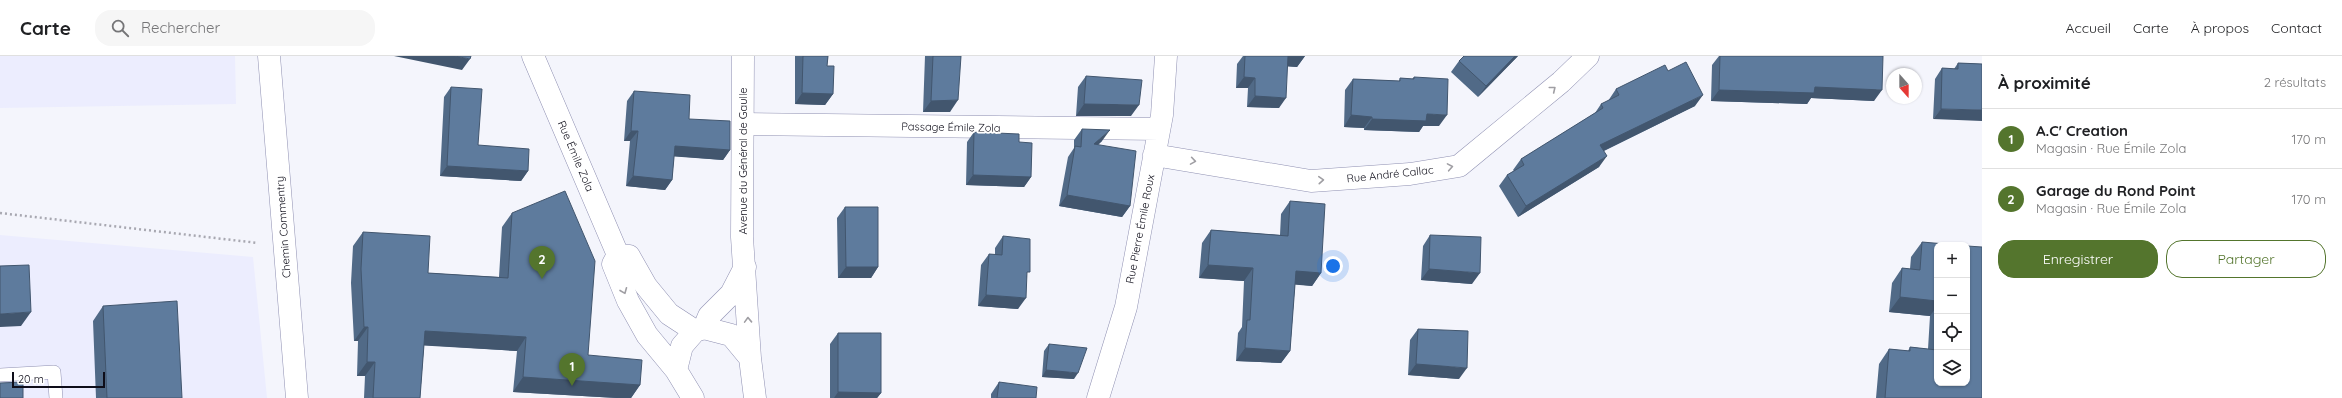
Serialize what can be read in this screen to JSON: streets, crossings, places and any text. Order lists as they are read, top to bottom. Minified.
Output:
{"streets":{"street":["Passage Émile Zola","Rue Émile Zola","Avenue du Général de Gaulle","Rue André Callac","Chemin Commentry","Rue Pierre Émile Roux"]},"crossings":[["Passage Émile Zola","Avenue du Général de Gaulle"],["Passage Émile Zola","Rue Pierre Émile Roux"],["Rue André Callac","Rue Pierre Émile Roux"]],"one_way":["Rue Émile Zola","Rue André Callac"],"scale_bar":"20 m","north":"bottom","page":{"header":"Carte","search":"Rechercher","nav":["Accueil","Carte","À propos","Contact"],"heading":["À proximité","2 résultats"],"list":[{"mark":"1","name":"A.C' Creation","note":"Magasin · Rue Émile Zola","value":"170 m"},{"mark":"2","name":"Garage du Rond Point","note":"Magasin · Rue Émile Zola","value":"170 m"}],"buttons":["Enregistrer","Partager"],"map_buttons":["+","−"],"pins":["2","1"],"scale":"20 m"}}
